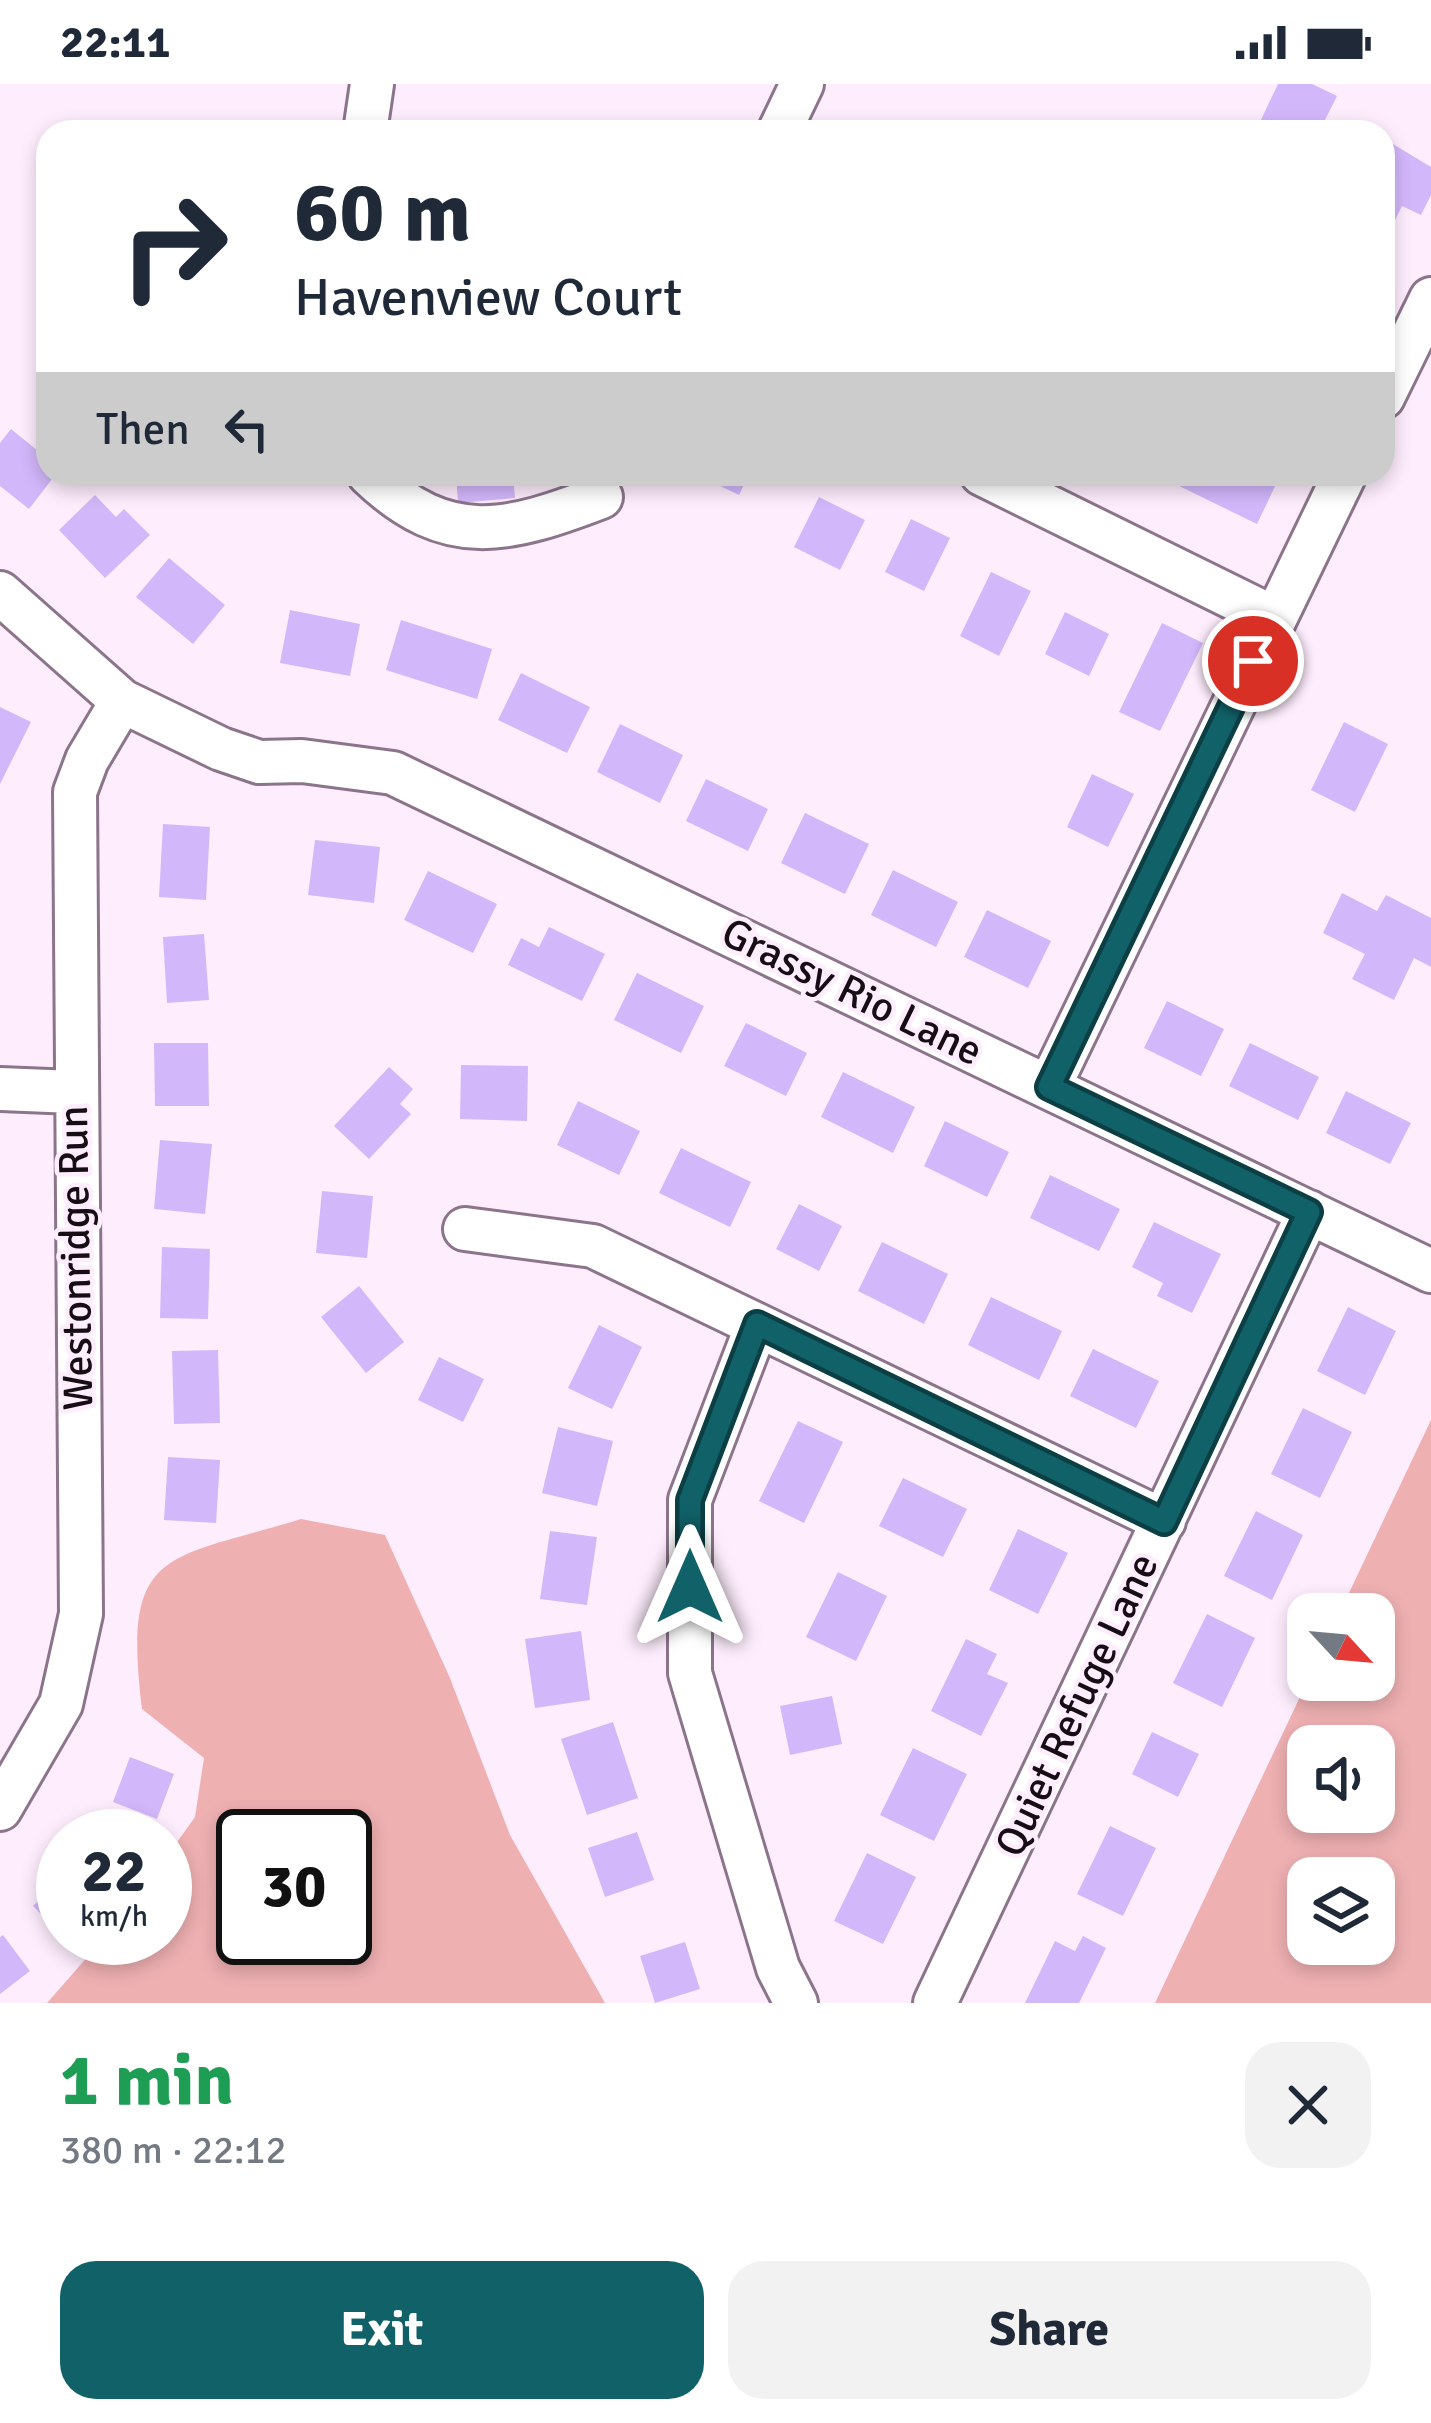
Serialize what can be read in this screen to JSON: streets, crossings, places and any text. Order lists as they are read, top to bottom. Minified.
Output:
{"streets":{"street":["Grassy Rio Lane","Westonridge Run","Quiet Refuge Lane"]},"crossings":[["Grassy Rio Lane","Westonridge Run"],["Grassy Rio Lane","Quiet Refuge Lane"]],"north":"bottom right","page":{"status":"22:11","turn":["60 m","Havenview Court"],"then":"Then","speed":"22 km/h","limit":"30","heading":["1 min","380 m · 22:12"],"buttons":["Exit","Share"]}}
